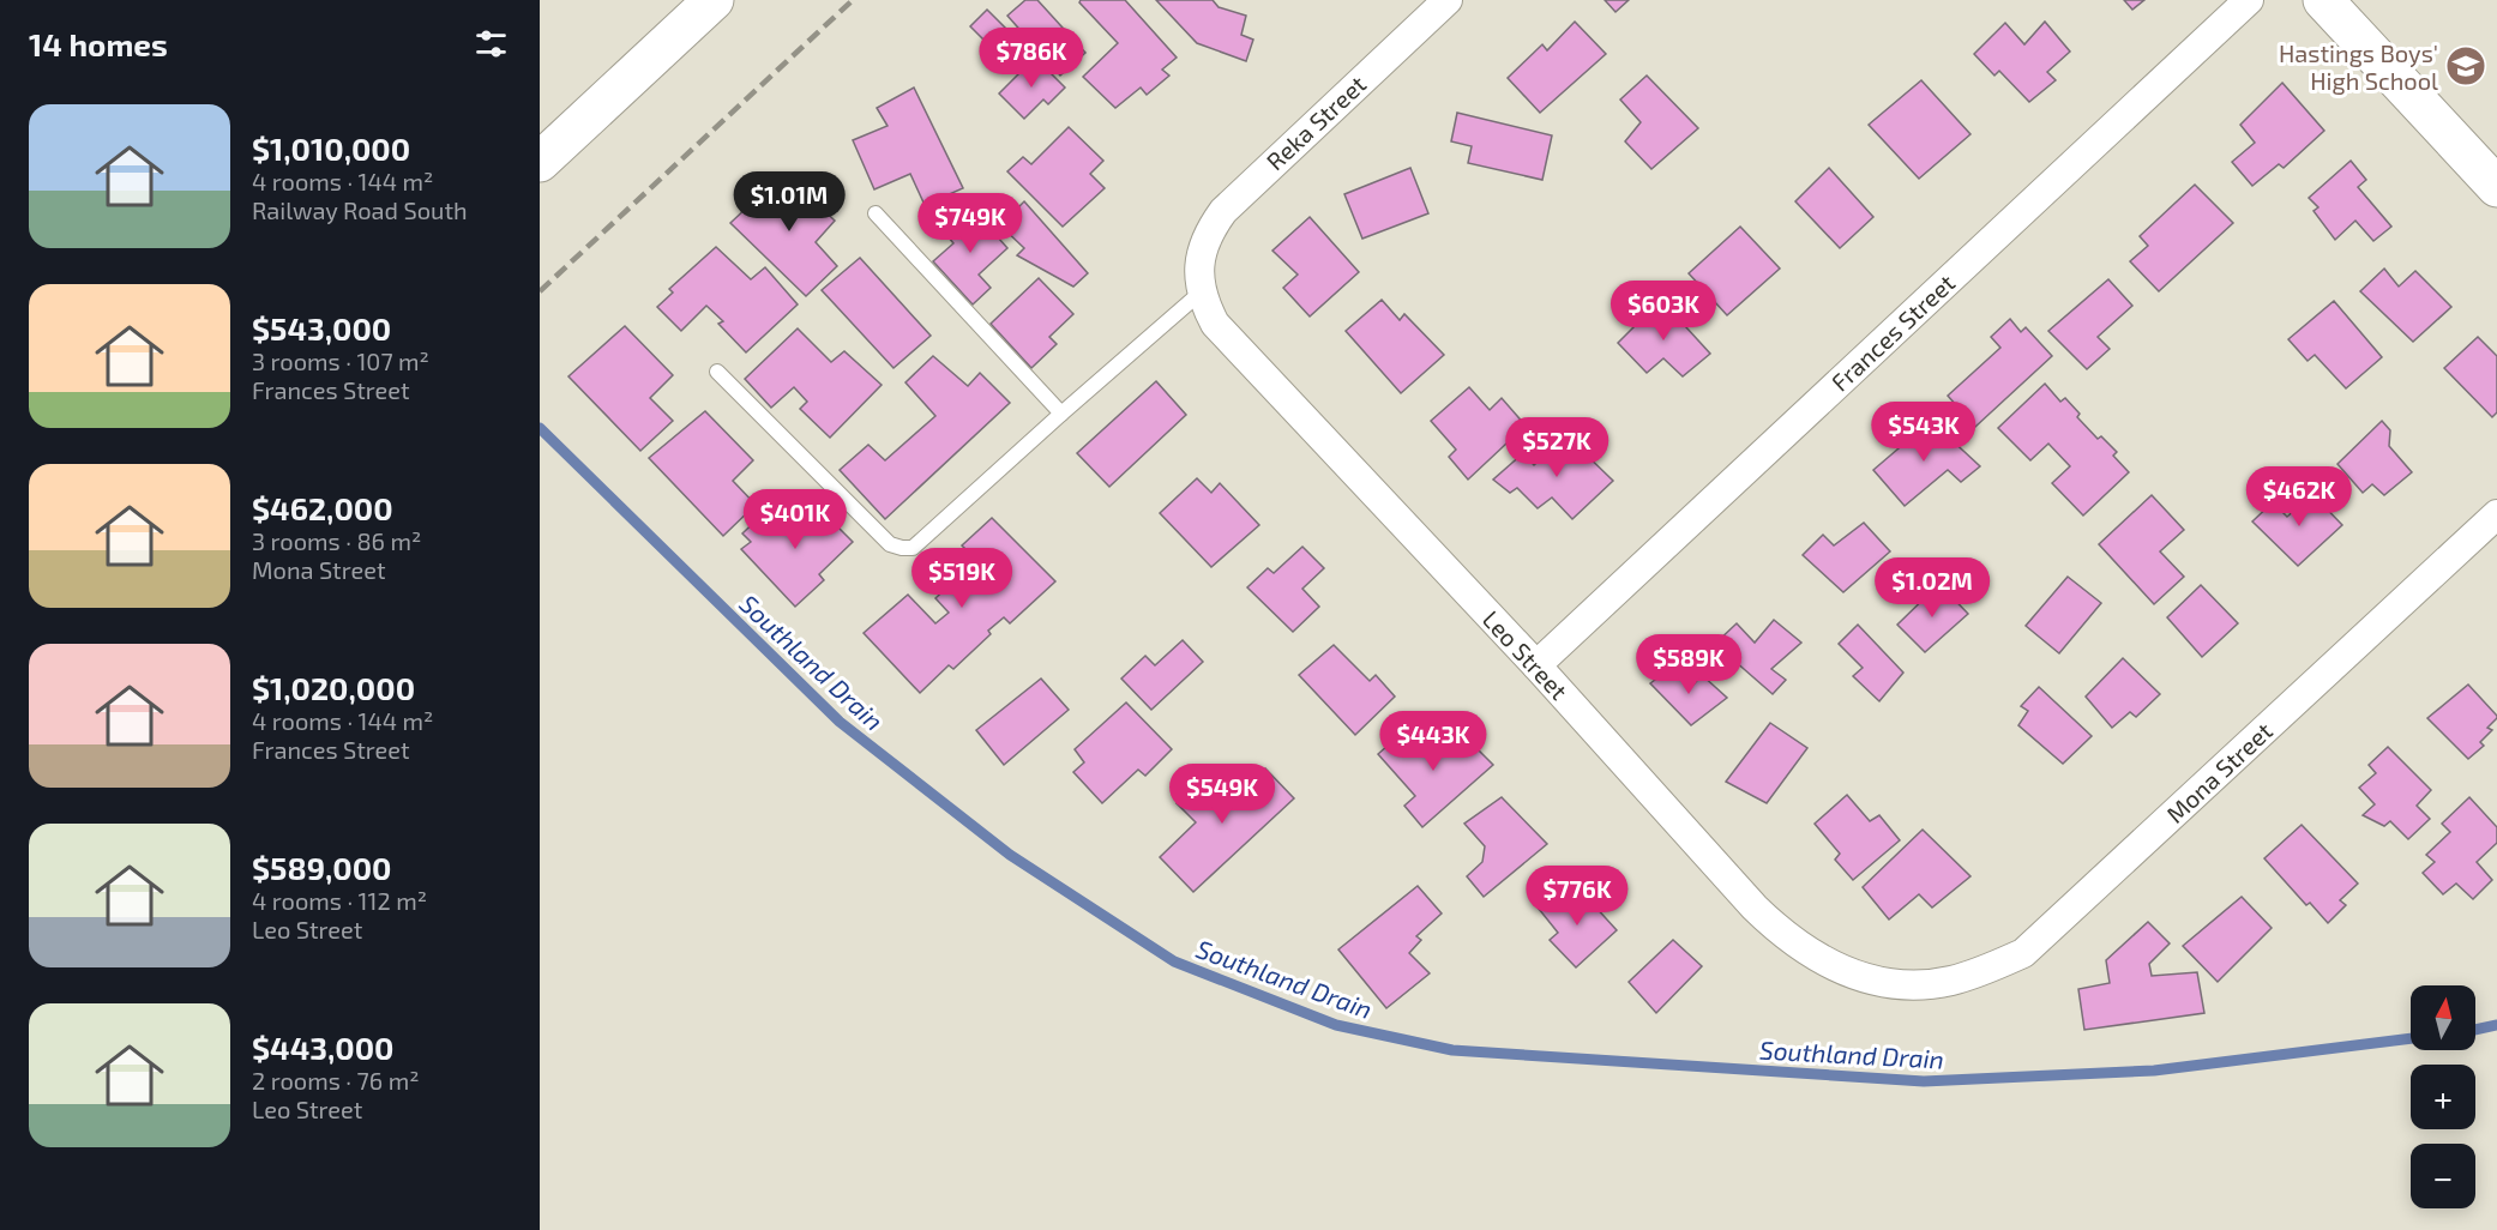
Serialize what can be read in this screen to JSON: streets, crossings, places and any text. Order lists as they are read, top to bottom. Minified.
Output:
{"streets":{"street":["Reka Street","Frances Street","Leo Street","Mona Street"]},"crossings":[["Reka Street","Leo Street"],["Frances Street","Leo Street"],["Leo Street","Mona Street"]],"water":["Southland Drain"],"places":{"school or university":["Hastings Boys' High School"]},"north":"top","page":{"heading":"14 homes","price":["$786K","$1.01M","$749K","$603K","$543K","$527K","$462K","$401K","$519K","$1.02M","$589K","$443K","$549K","$776K"],"list":[{"name":"$1,010,000","note":"4 rooms · 144 m² · Railway Road South"},{"name":"$543,000","note":"3 rooms · 107 m² · Frances Street"},{"name":"$462,000","note":"3 rooms · 86 m² · Mona Street"},{"name":"$1,020,000","note":"4 rooms · 144 m² · Frances Street"},{"name":"$589,000","note":"4 rooms · 112 m² · Leo Street"},{"name":"$443,000","note":"2 rooms · 76 m² · Leo Street"}],"map_buttons":["+","−"]}}
